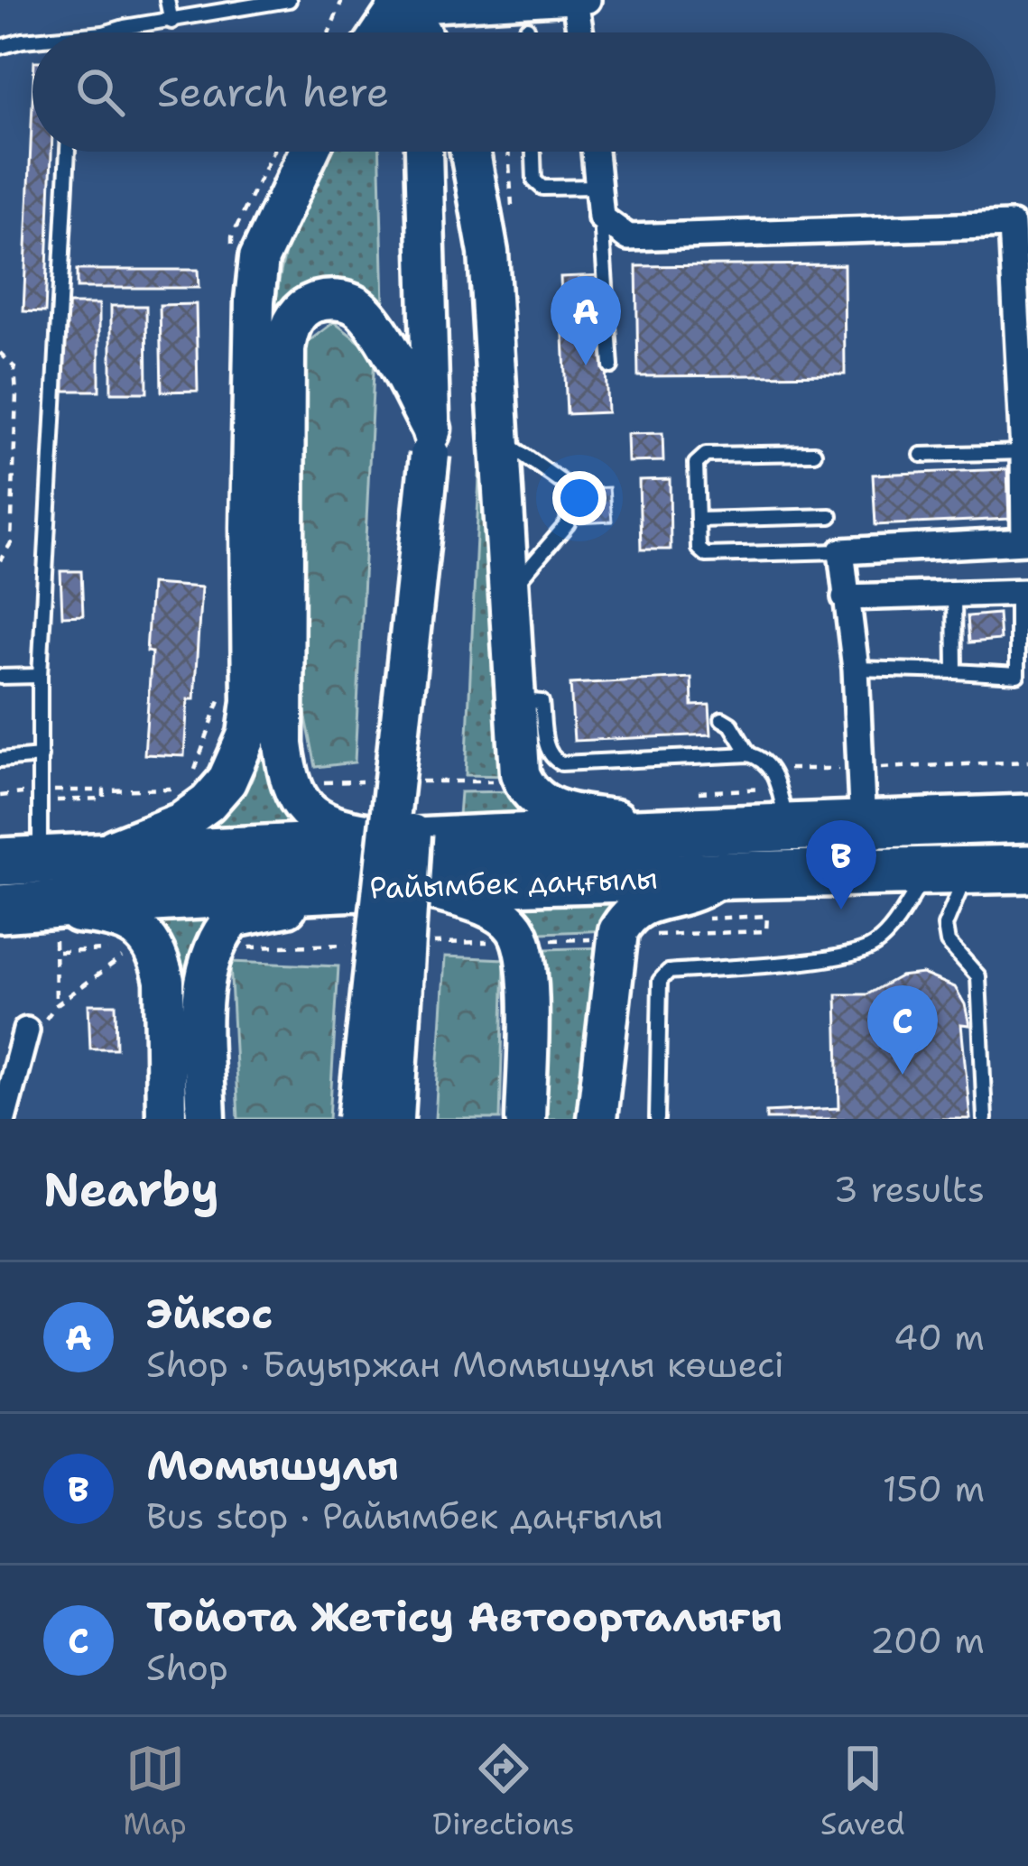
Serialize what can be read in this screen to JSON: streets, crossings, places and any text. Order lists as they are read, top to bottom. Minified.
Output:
{"streets":{"highway":["Райымбек даңғылы"]},"page":{"search":"Search here","pins":["A","B","C"],"heading":["Nearby","3 results"],"list":[{"mark":"A","name":"Эйкос","note":"Shop · Бауыржан Момышұлы көшесі","value":"40 m"},{"mark":"B","name":"Момышулы","note":"Bus stop · Райымбек даңғылы","value":"150 m"},{"mark":"C","name":"Тойота Жетiсу Автоорталығы","note":"Shop","value":"200 m"}],"nav":["Map","Directions","Saved"]}}
